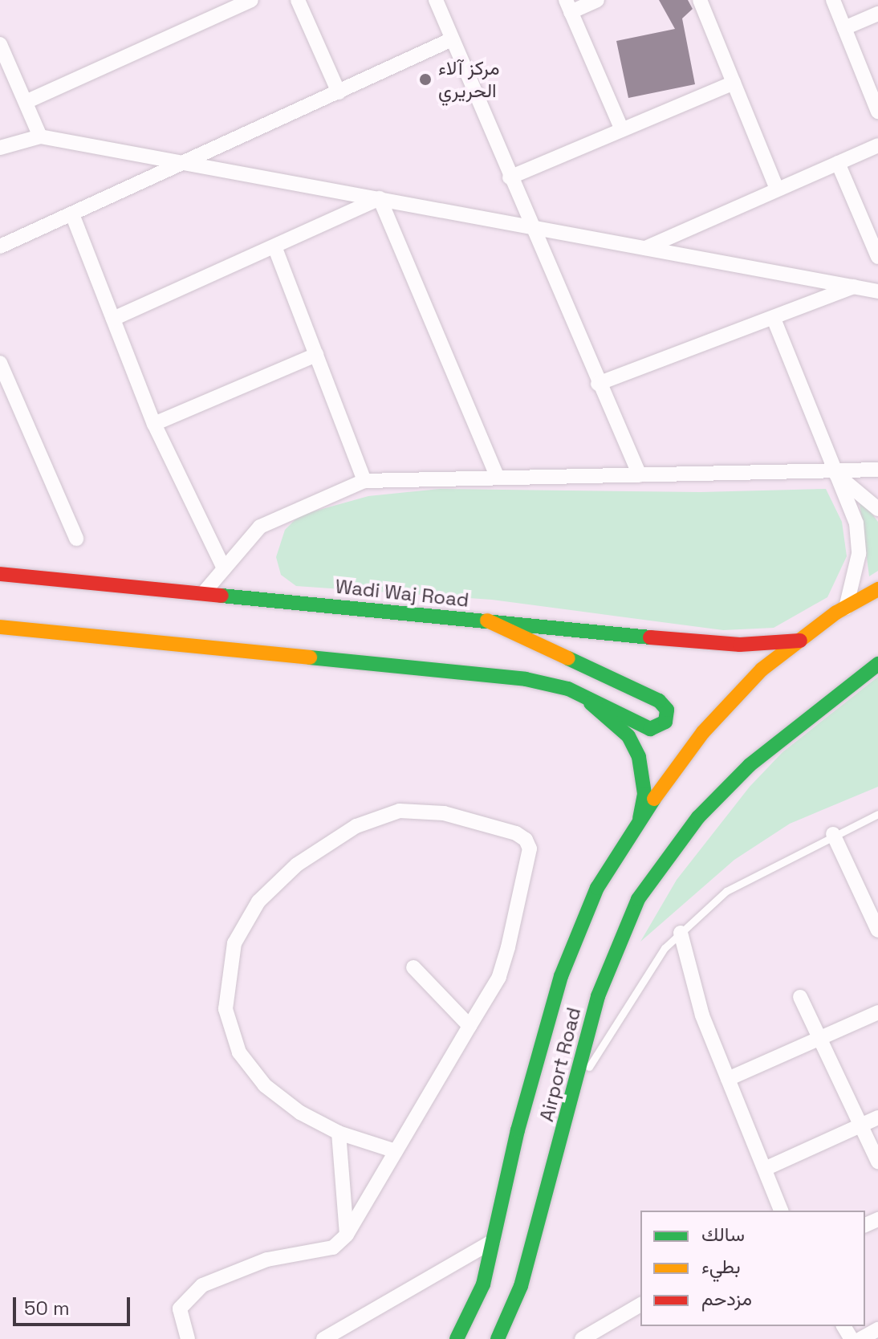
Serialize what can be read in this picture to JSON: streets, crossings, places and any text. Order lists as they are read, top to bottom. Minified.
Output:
{"streets":{"main road":["Wadi Waj Road","Airport Road"]},"places":["مركز آلاء الحريري"],"legend":["سالك","بطيء","مزدحم"],"scale_bar":"50 m"}
